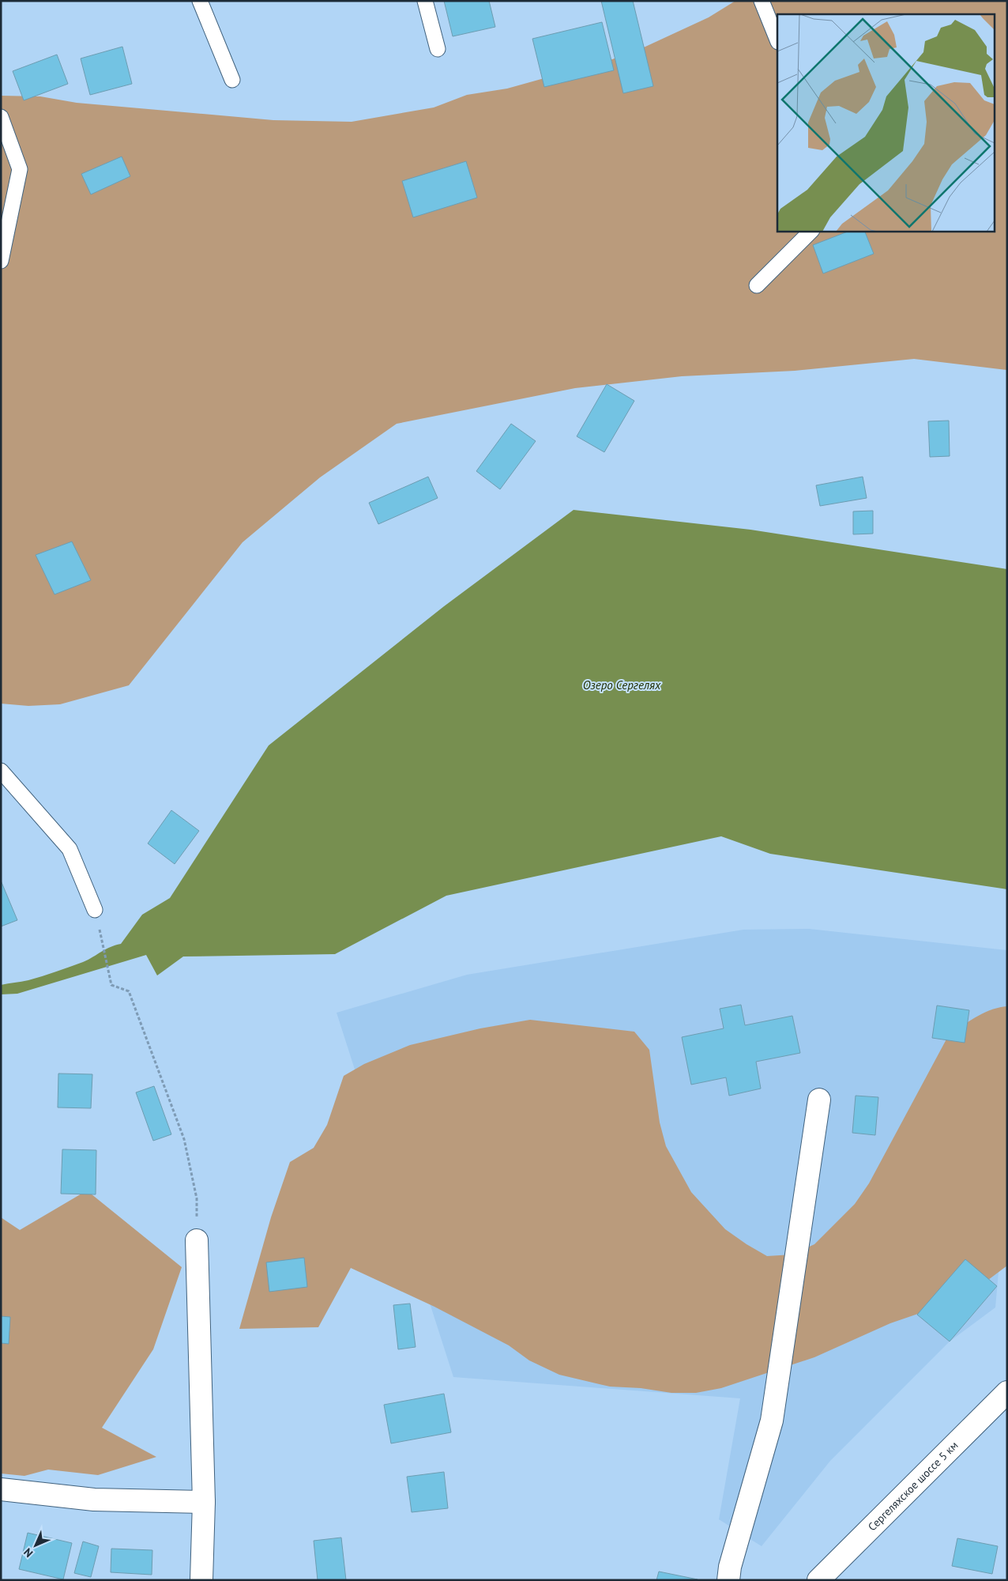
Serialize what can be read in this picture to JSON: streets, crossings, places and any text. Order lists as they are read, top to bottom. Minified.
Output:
{"streets":{"street":["Сергеляхское шоссе 5 км"]},"water":["Озеро Сергелях"],"north":"bottom left"}
